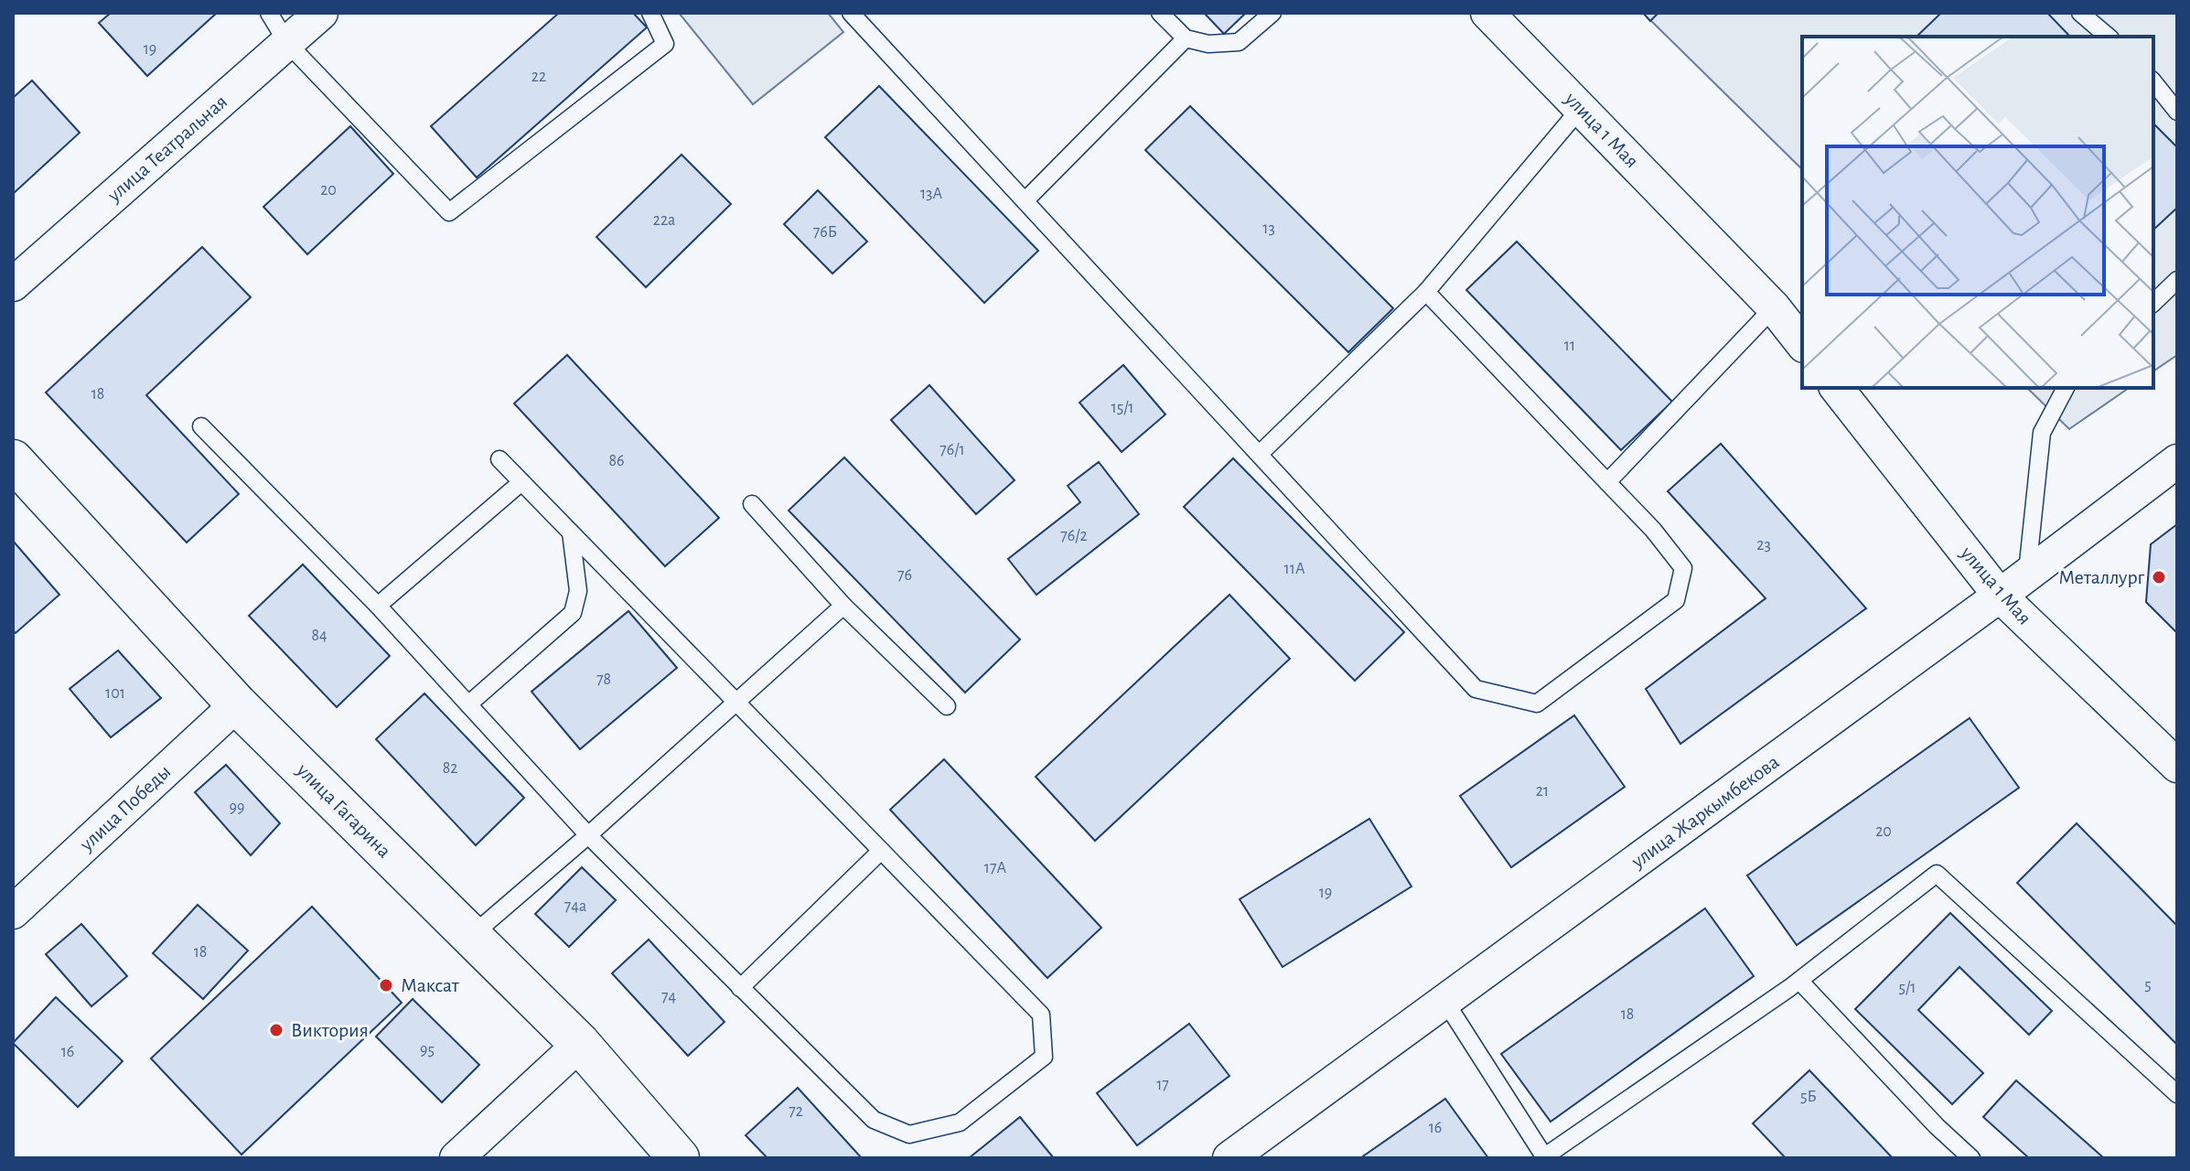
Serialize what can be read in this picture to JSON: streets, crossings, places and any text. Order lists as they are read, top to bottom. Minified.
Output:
{"streets":{"main road":["улица Гагарина"],"street":["улица 1 Мая","улица Театральная","улица Победы","улица Жаркымбекова"]},"crossings":[["улица 1 Мая","улица Жаркымбекова"],["улица Победы","улица Гагарина"]],"places":["Металлург","Максат","Виктория"],"house_numbers":["19","22","20","13А","22а","13","76Б","11","18","15/1","76/1","86","76/2","23","11А","76","84","78","101","82","21","99","20","17А","19","74а","18","5","5/1","74","18","95","16","17","5Б","72","16"]}
